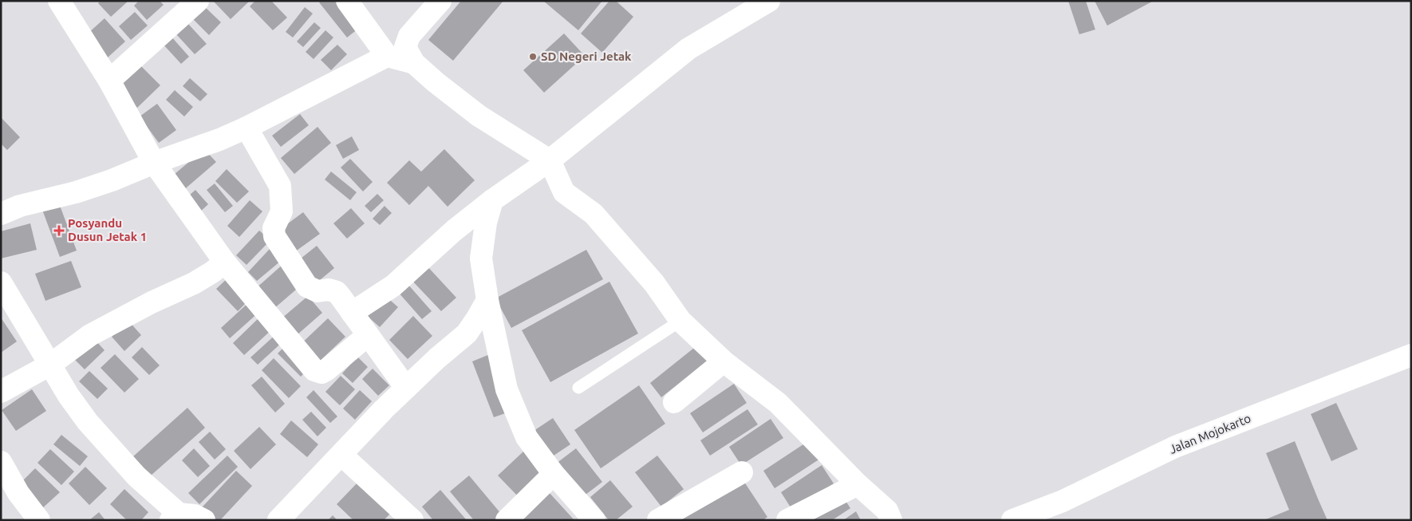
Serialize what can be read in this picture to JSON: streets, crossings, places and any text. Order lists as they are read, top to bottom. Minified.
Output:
{"streets":{"street":["Jalan Mojokarto"]},"places":{"other":["SD Negeri Jetak"],"health":["Posyandu Dusun Jetak 1"]}}
